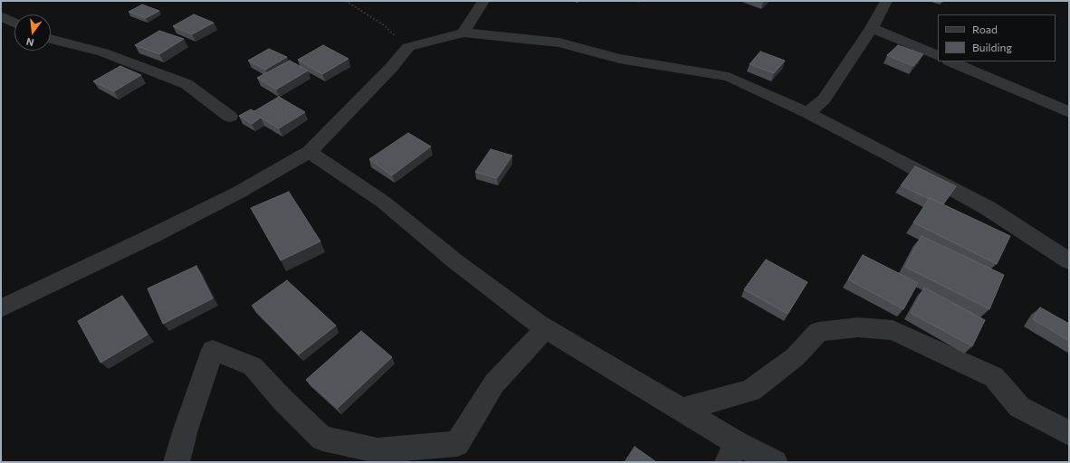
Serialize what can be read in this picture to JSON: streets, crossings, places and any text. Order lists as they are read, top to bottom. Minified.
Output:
{"legend":["Road","Building"],"north":"bottom"}
